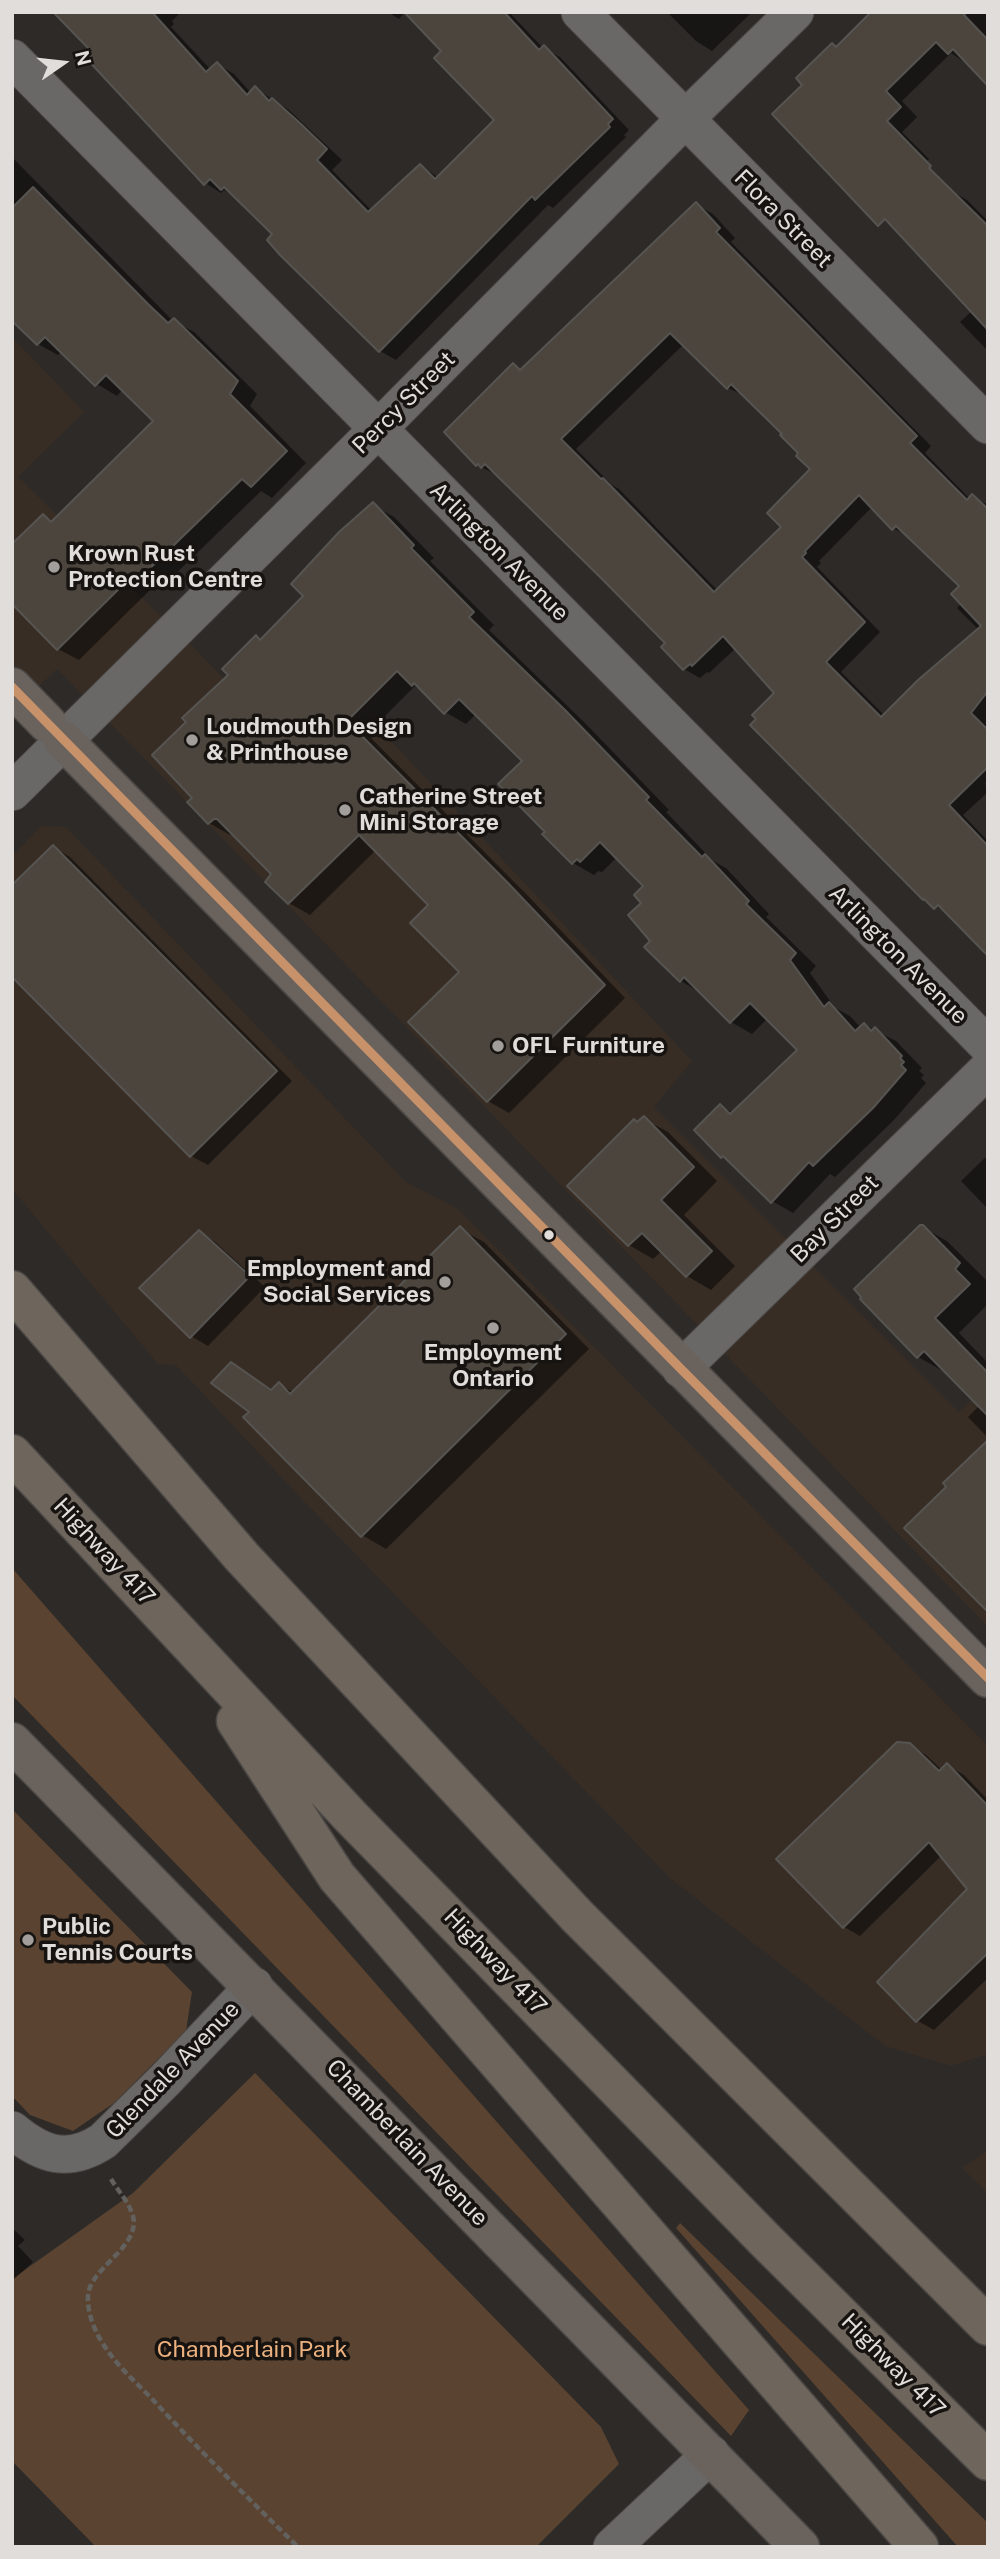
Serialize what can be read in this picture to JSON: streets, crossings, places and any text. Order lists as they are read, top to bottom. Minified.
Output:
{"streets":{"highway":["Highway 417"],"main road":["Chamberlain Avenue"],"street":["Flora Street","Percy Street","Arlington Avenue","Bay Street","Glendale Avenue"]},"crossings":[["Flora Street","Percy Street"],["Percy Street","Arlington Avenue"],["Glendale Avenue","Chamberlain Avenue"]],"parks":["Chamberlain Park"],"places":["Krown Rust Protection Centre","Loudmouth Design & Printhouse","Catherine Street Mini Storage","OFL Furniture","Employment and Social Services","Employment Ontario","Public Tennis Courts"],"north":"right"}
